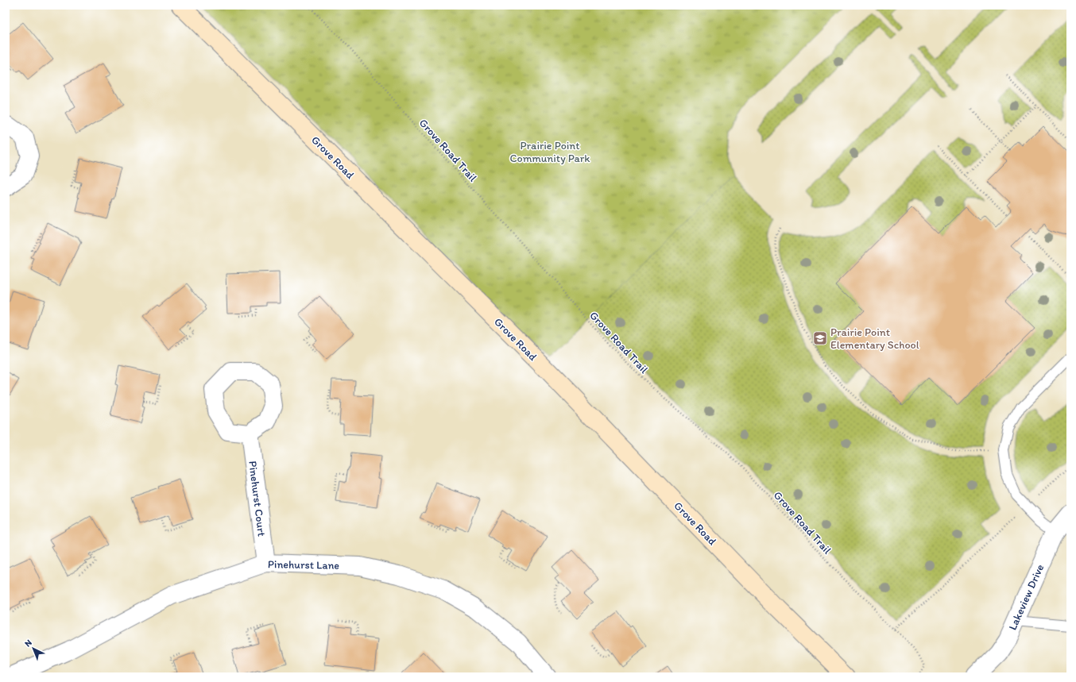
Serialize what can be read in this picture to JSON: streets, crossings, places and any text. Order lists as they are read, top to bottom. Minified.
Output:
{"streets":{"street":["Grove Road","Pinehurst Court","Pinehurst Lane","Lakeview Drive"],"path":["Grove Road Trail"]},"crossings":[["Pinehurst Court","Pinehurst Lane"]],"parks":["Prairie Point Community Park"],"places":{"school or university":["Prairie Point Elementary School"]},"north":"top left"}
